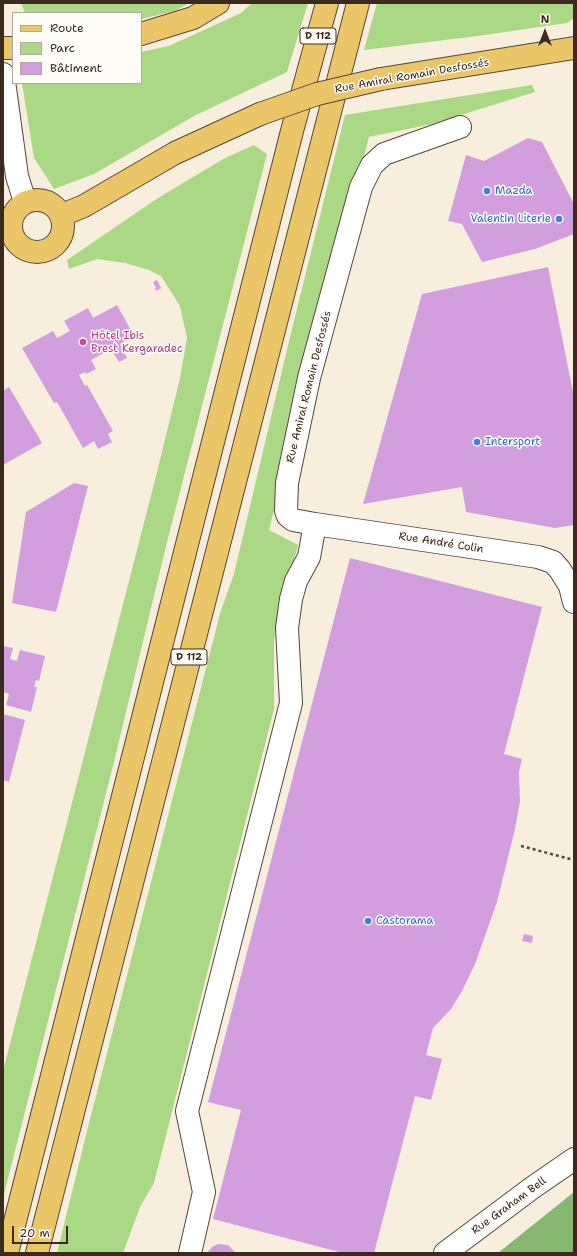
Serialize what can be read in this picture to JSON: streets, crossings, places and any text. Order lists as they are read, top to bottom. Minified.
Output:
{"streets":{"main road":["D 112","Rue Amiral Romain Desfossés"],"street":["Rue André Colin","Rue Graham Bell"]},"crossings":[["Rue Amiral Romain Desfossés","Rue André Colin"]],"places":["Mazda","Valentin Literie","Hôtel Ibis Brest Kergaradec","Intersport","Castorama"],"legend":["Route","Parc","Bâtiment"],"scale_bar":"20 m","north":"top"}
